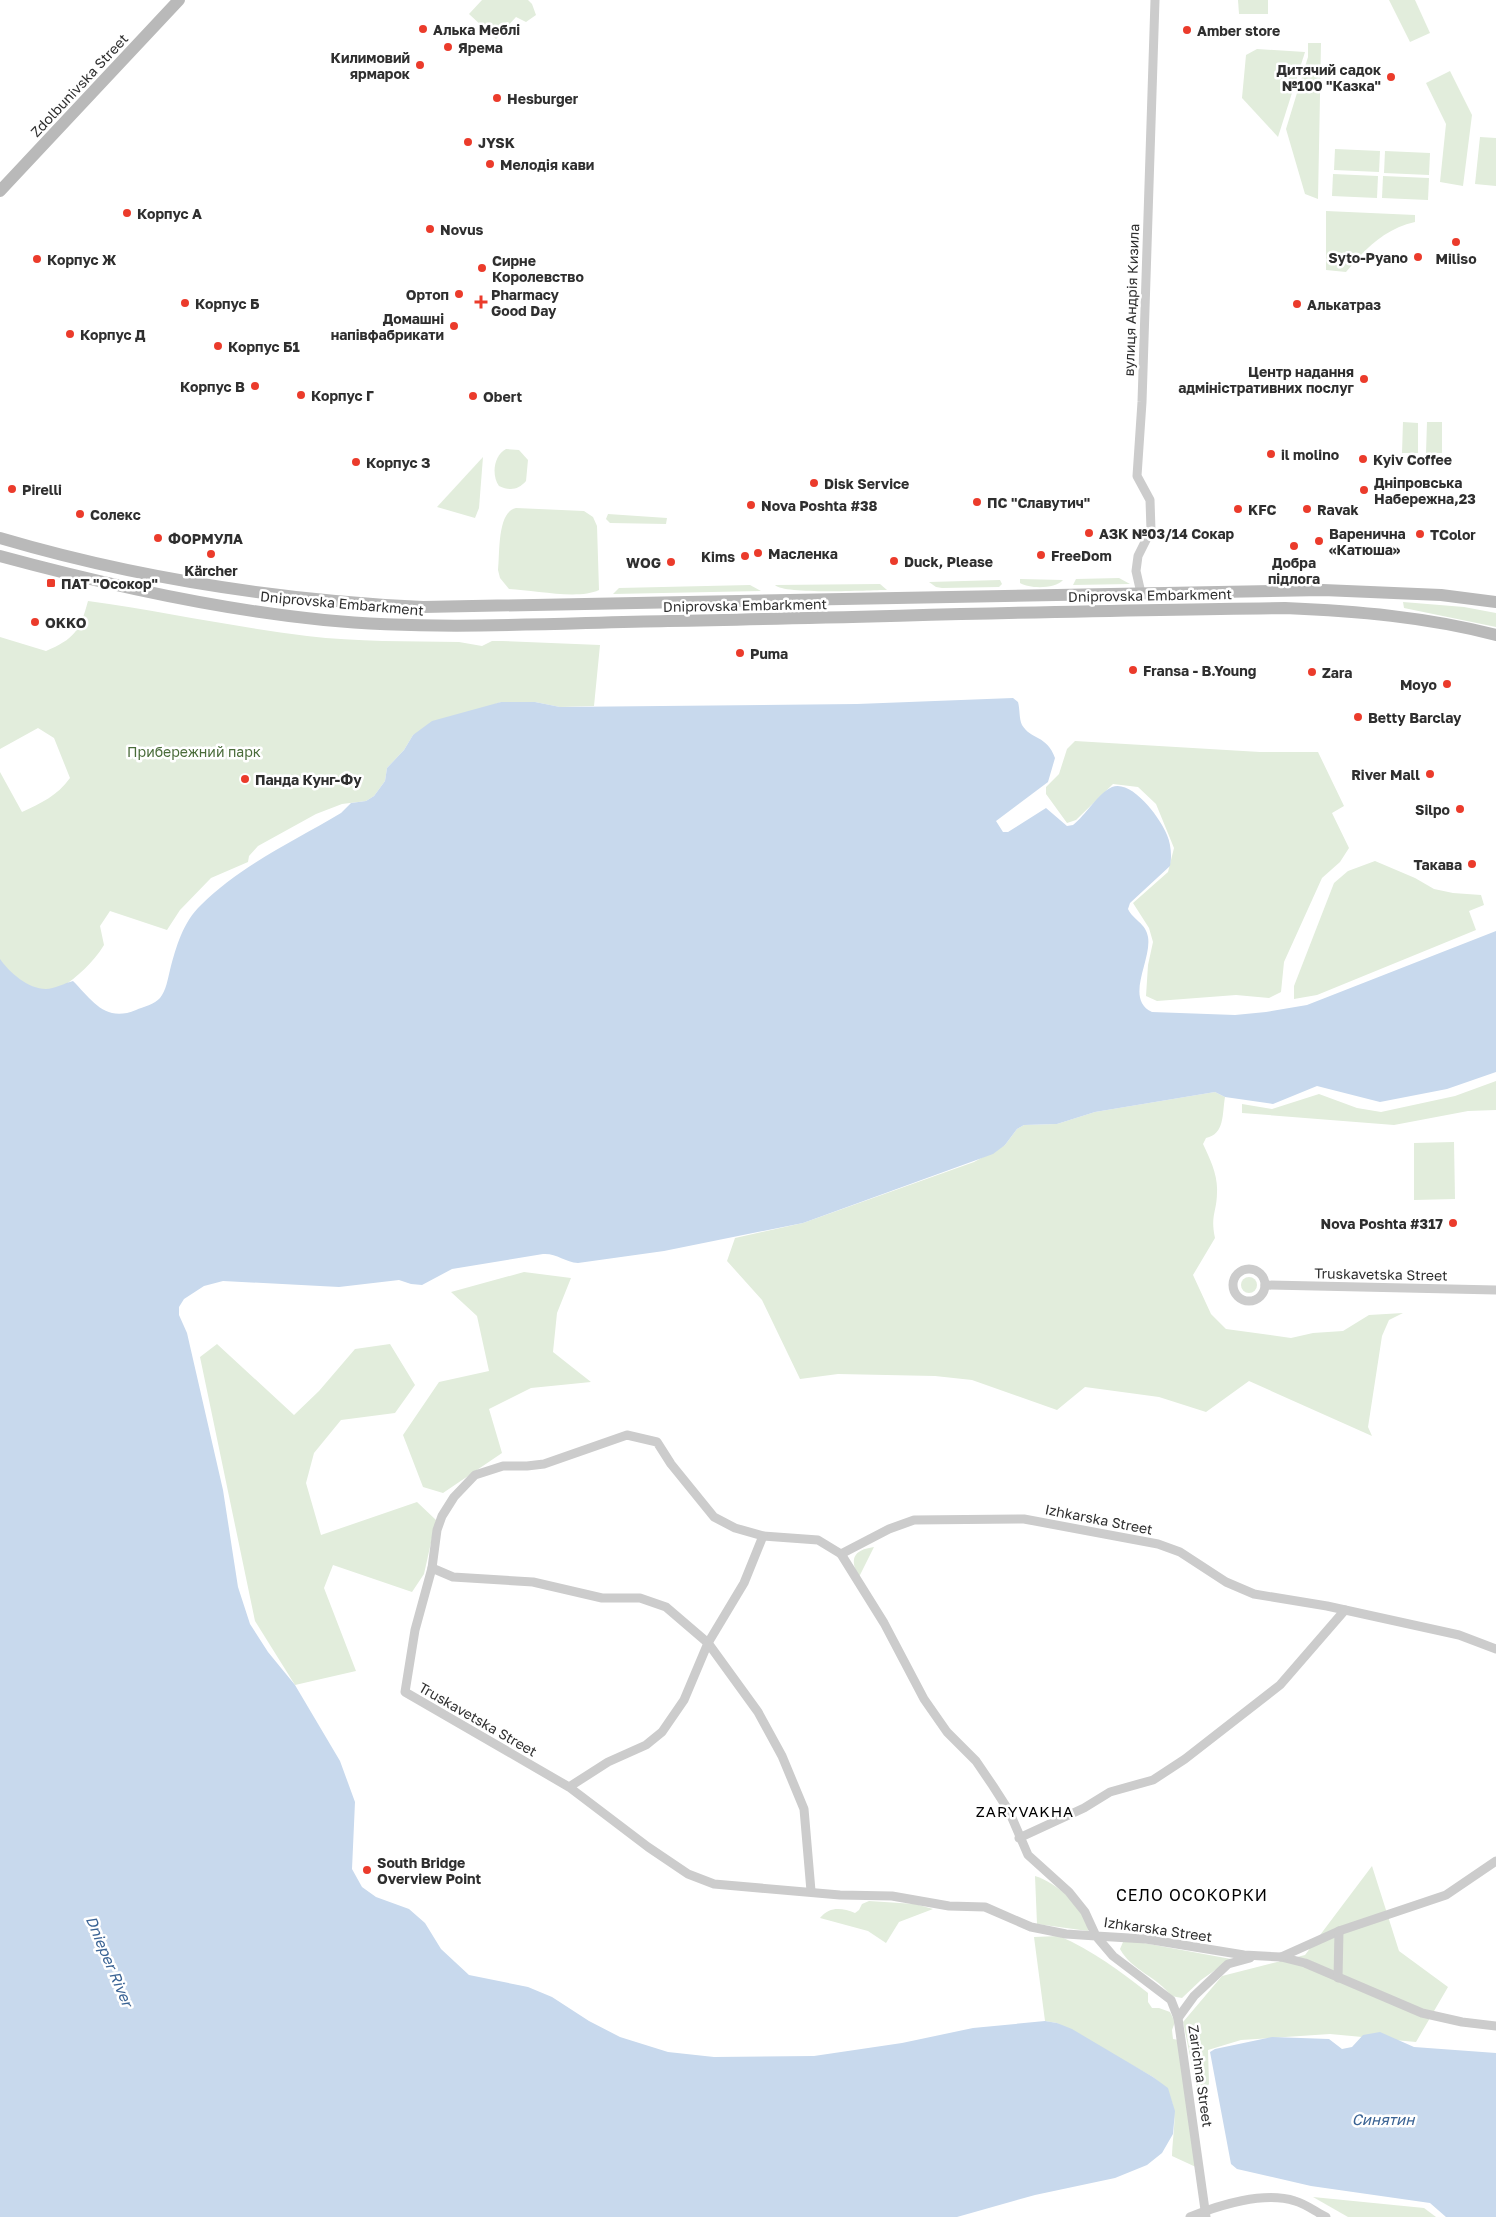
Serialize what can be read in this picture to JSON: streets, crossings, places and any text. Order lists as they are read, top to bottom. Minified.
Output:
{"streets":{"main road":["Zdolbunivska Street","Dniprovska Embarkment"],"street":["вулиця Андрія Кизила","Truskavetska Street","Izhkarska Street","Zarichna Street"]},"crossings":[["вулиця Андрія Кизила","Dniprovska Embarkment"],["Truskavetska Street","Izhkarska Street"],["Izhkarska Street","Zarichna Street"]],"districts":["ZARYVAKHA","СЕЛО ОСОКОРКИ"],"water":["Dnieper River","Синятин"],"parks":["Прибережний парк"],"places":{"other":["Алька Меблі","Amber store","Ярема","Килимовий ярмарок","Дитячий садок №100 \"Казка\"","Hesburger","JYSK","Мелодія кави","Корпус А","Novus","Miliso","Syto-Pyano","Корпус Ж","Сирне Королевство","Ортоп","Корпус Б","Алькатраз","Домашні напівфабрикати","Корпус Д","Корпус Б1","Центр надання адміністративних послуг","Корпус В","Корпус Г","Obert","il molino","Kyiv Coffee","Корпус З","Disk Service","Pirelli","Дніпровська Набережна,23","ПС \"Славутич\"","Nova Poshta #38","KFC","Ravak","Солекс","АЗК №03/14 Сокар","TColor","ФОРМУЛА","Варенична «Катюша»","Добра підлога","Масленка","Kärcher","FreeDom","Kims","Duck, Please","WOG","OKKO","Puma","Fransa - B.Young","Zara","Moyo","Betty Barclay","River Mall","Панда Кунг-Фу","Silpo","Такава","Nova Poshta #317","South Bridge Overview Point"],"health":["Pharmacy Good Day"],"transit":["ПАТ \"Осокор\""]}}
